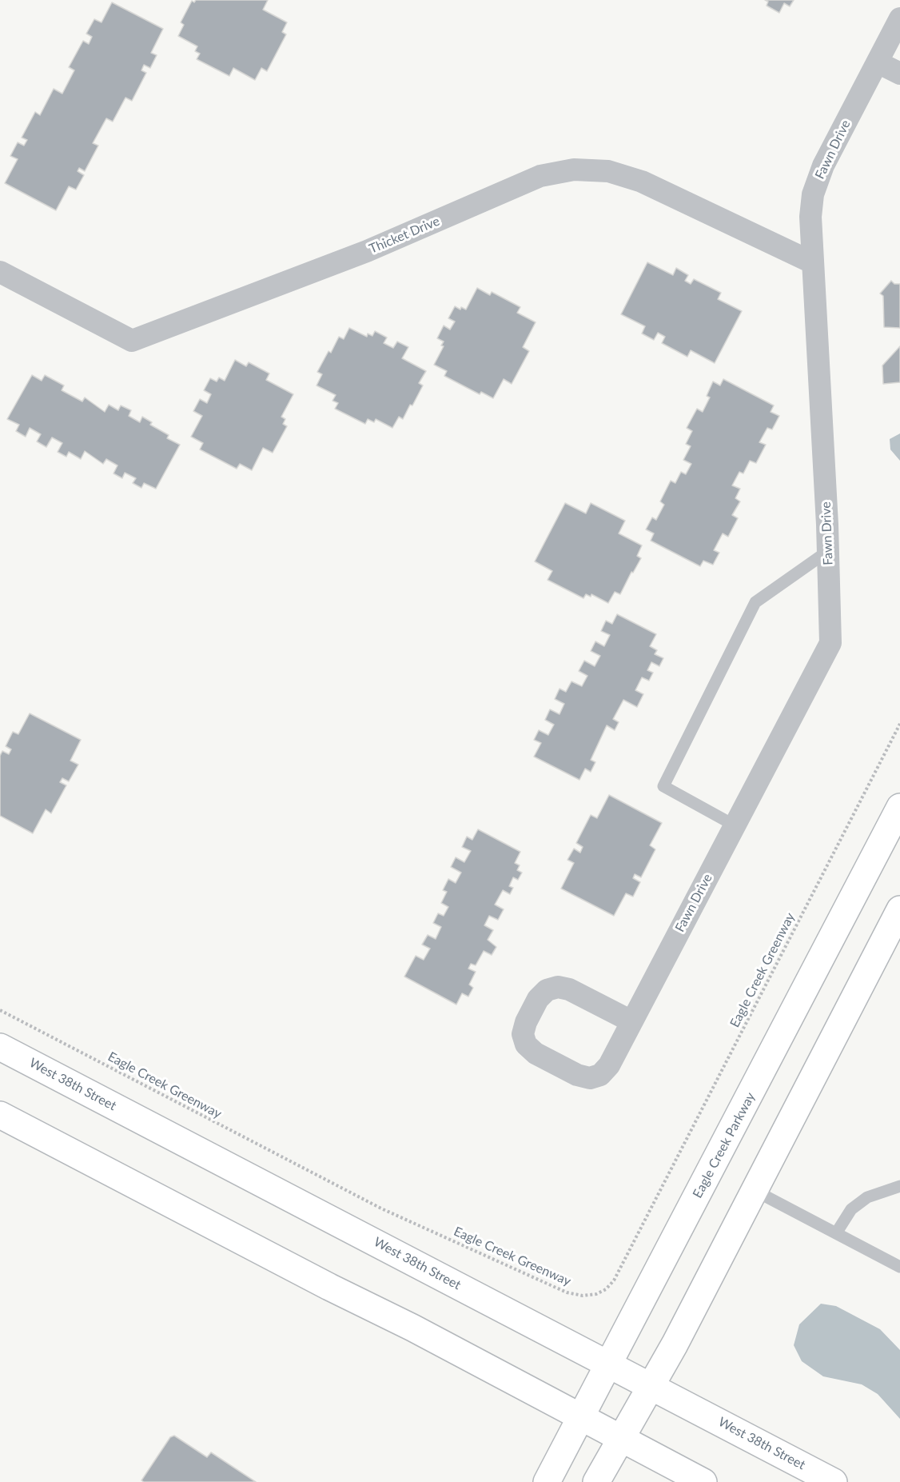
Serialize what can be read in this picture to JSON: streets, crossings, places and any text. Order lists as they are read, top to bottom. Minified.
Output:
{"streets":{"main road":["West 38th Street","Eagle Creek Parkway"],"street":["Fawn Drive","Thicket Drive"],"path":["Eagle Creek Greenway"]},"crossings":[["Fawn Drive","Thicket Drive"],["West 38th Street","Eagle Creek Parkway"]]}
